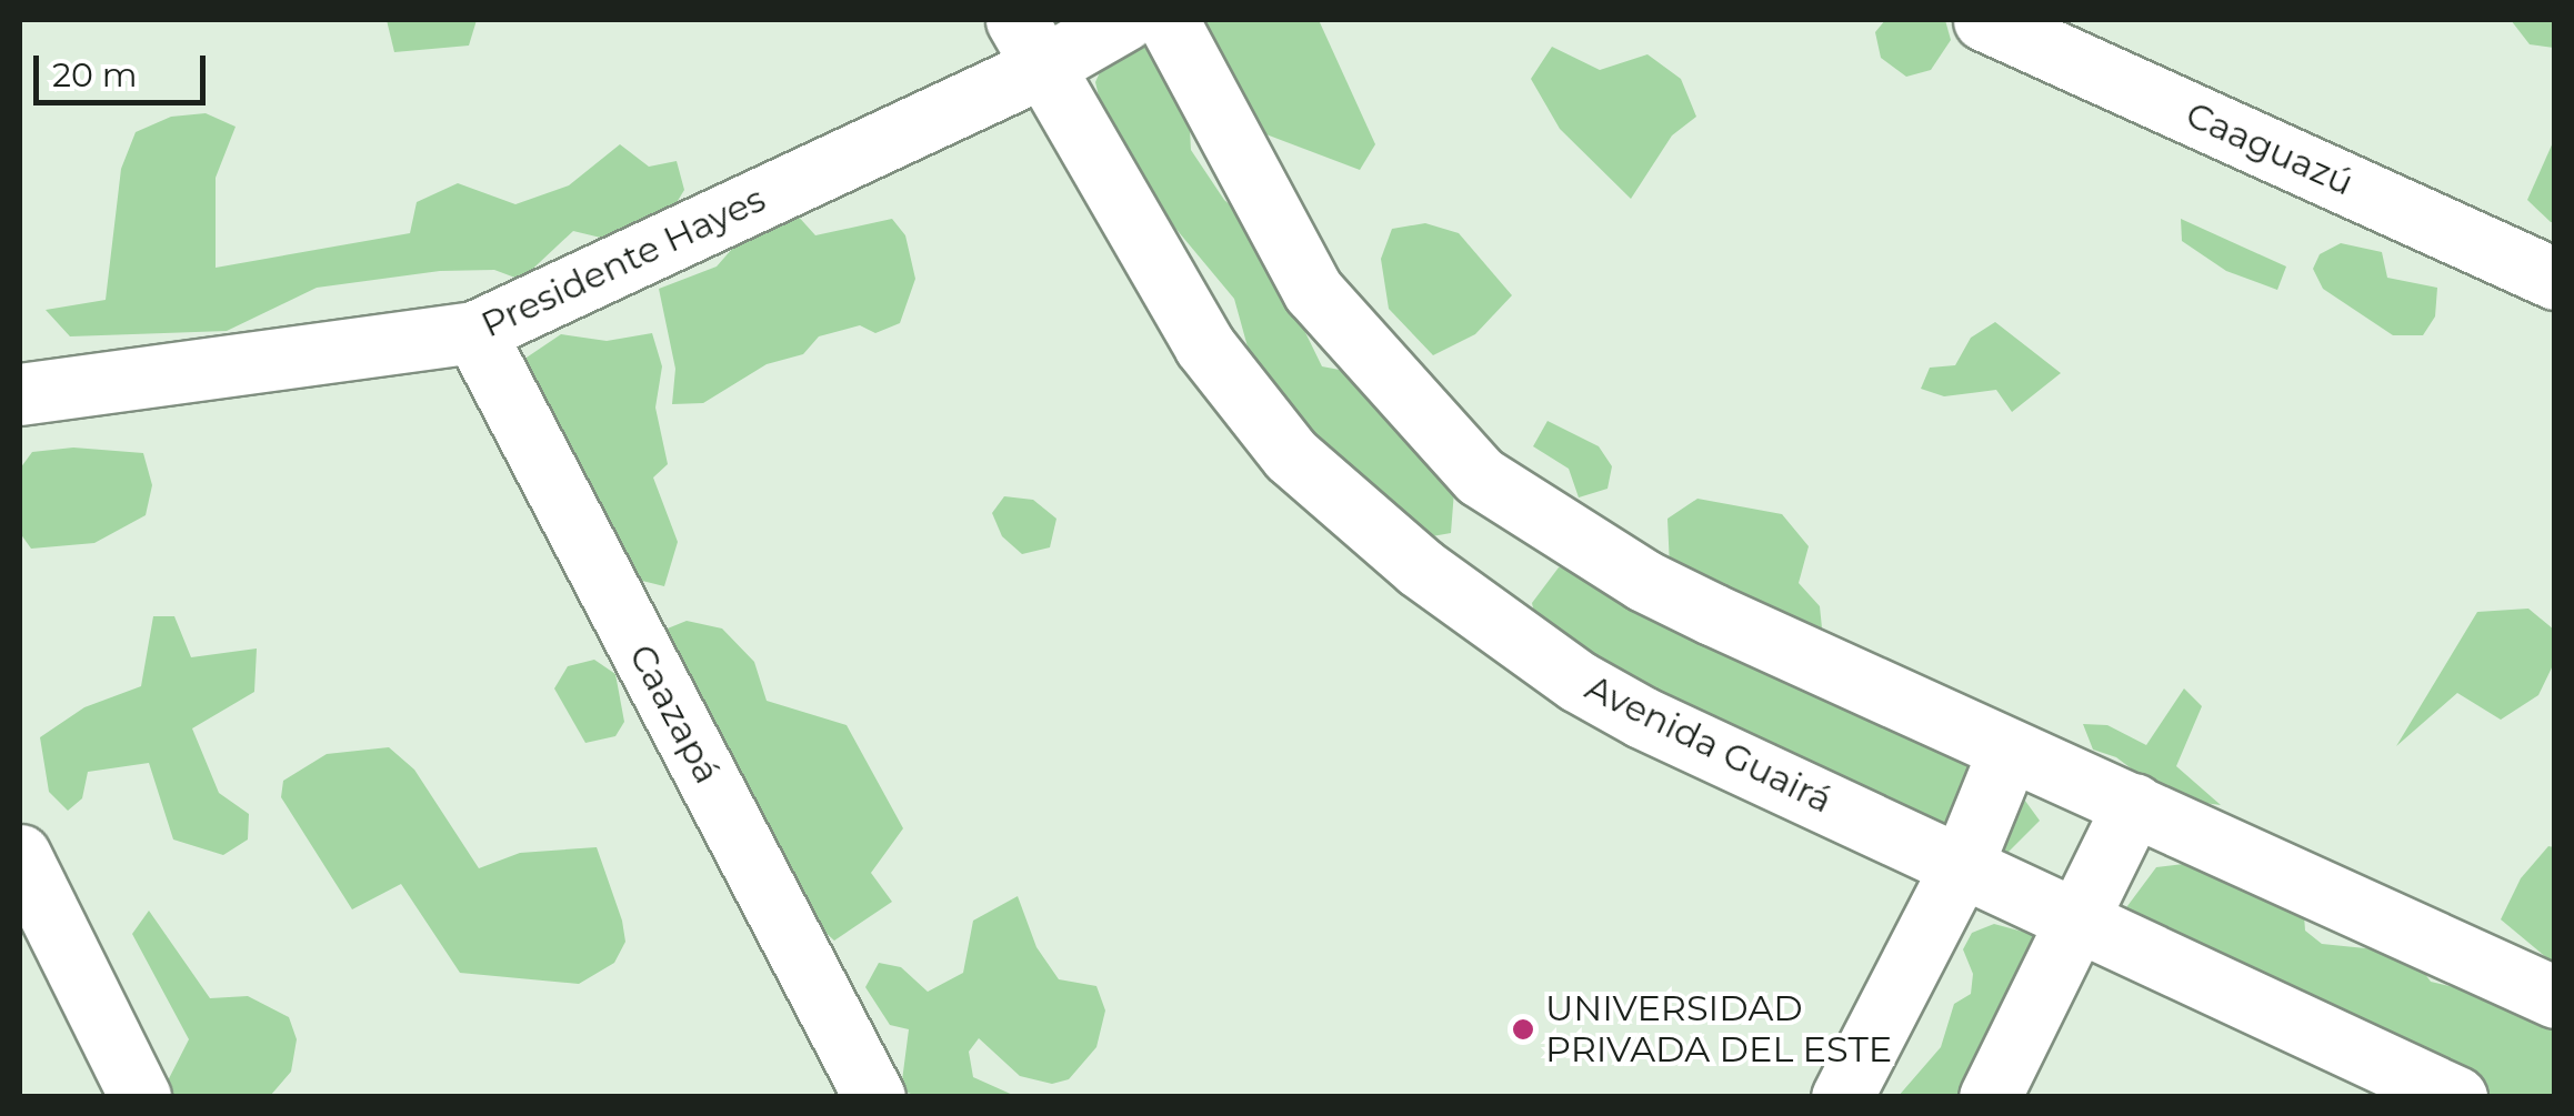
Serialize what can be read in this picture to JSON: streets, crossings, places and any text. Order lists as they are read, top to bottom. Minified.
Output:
{"streets":{"street":["Caaguazú","Presidente Hayes","Caazapá","Avenida Guairá"]},"crossings":[["Presidente Hayes","Caazapá"],["Presidente Hayes","Avenida Guairá"]],"places":["UNIVERSIDAD PRIVADA DEL ESTE"],"scale_bar":"20 m"}
